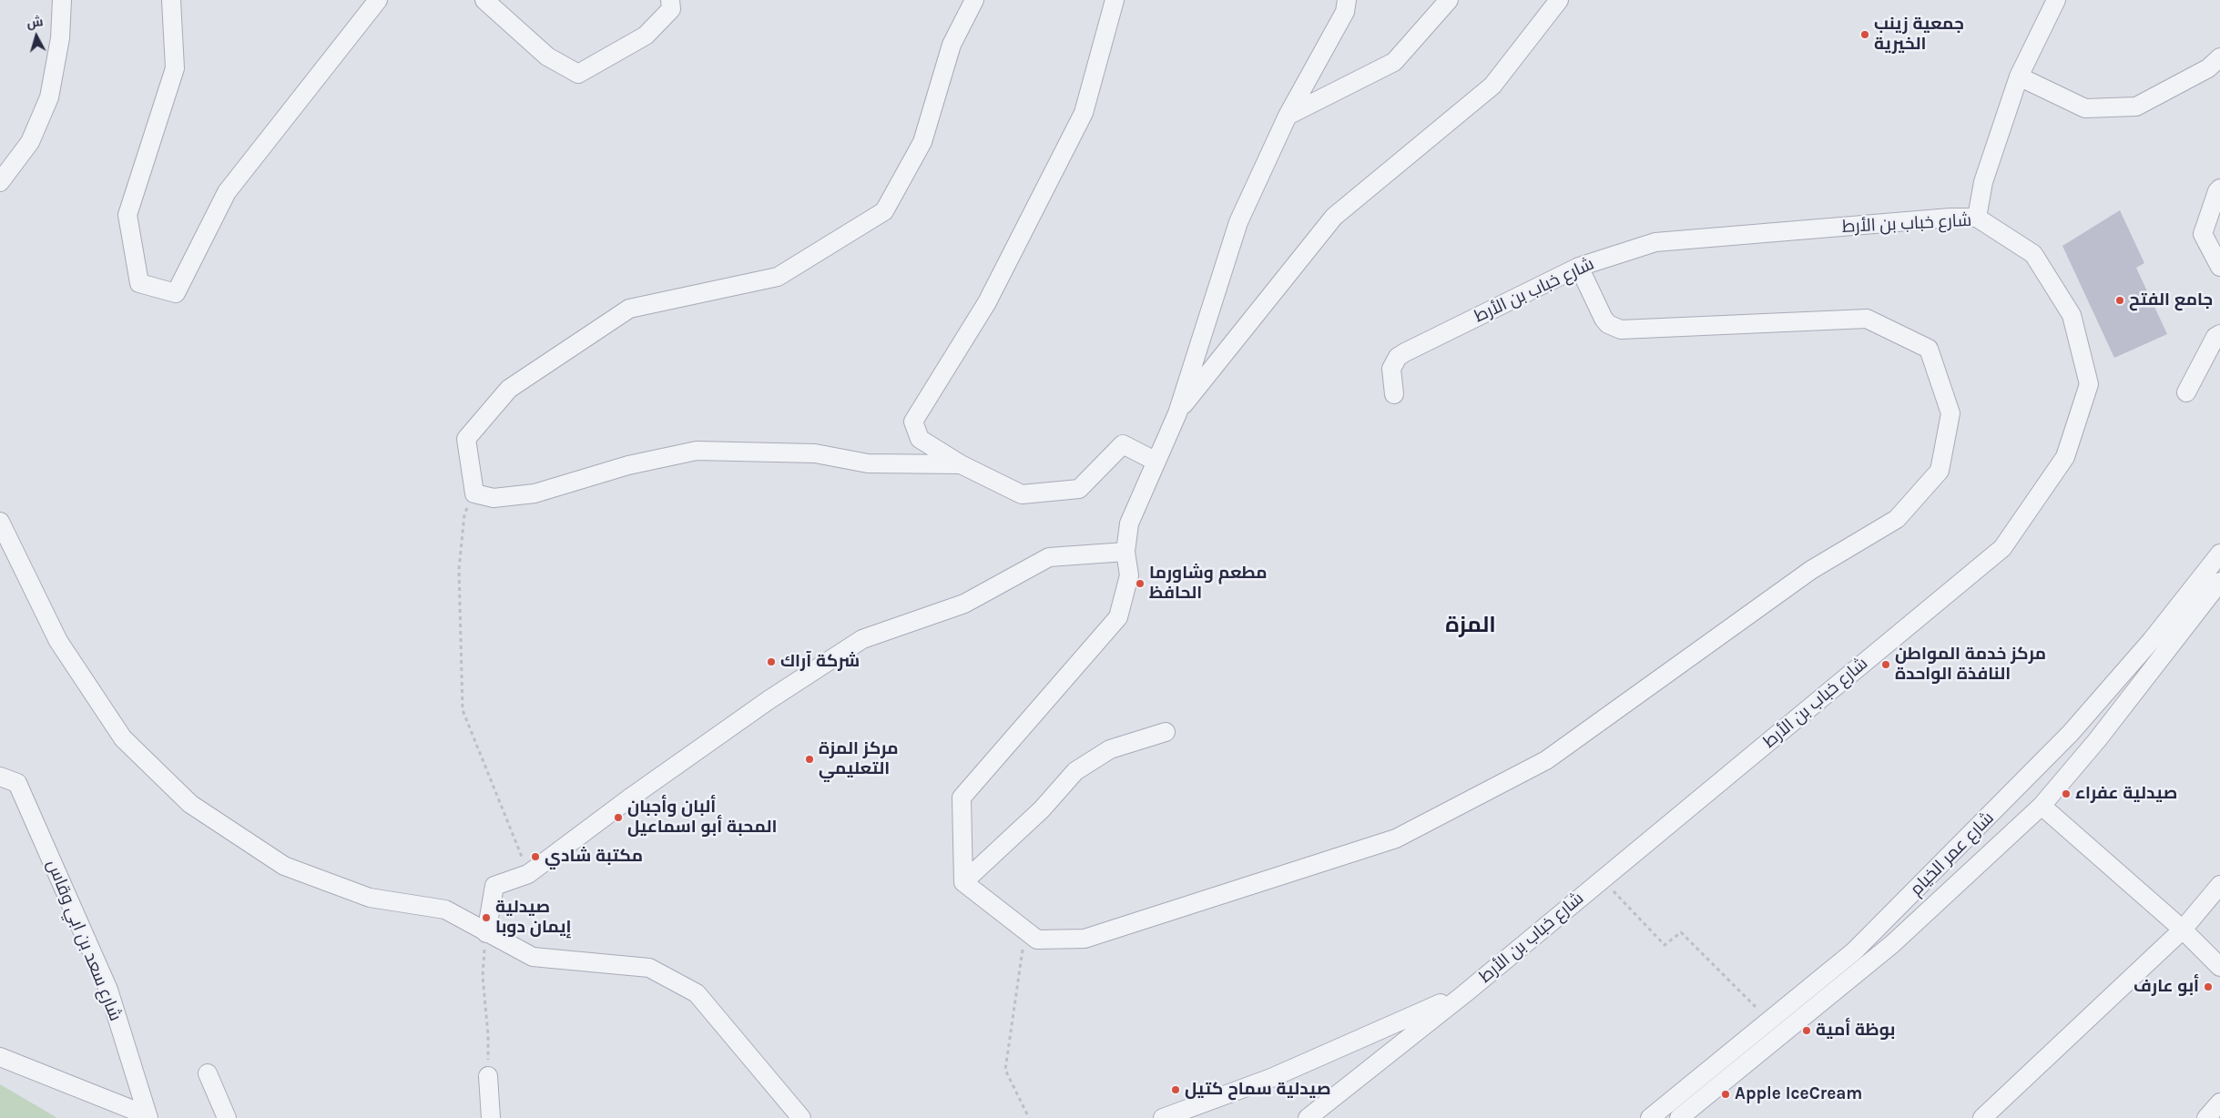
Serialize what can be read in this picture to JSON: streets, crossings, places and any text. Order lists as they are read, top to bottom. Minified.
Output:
{"streets":{"street":["شارع خباب بن الأرط","شارع عمر الخيام","شارع سعد بن ابي وقاس"]},"districts":["المزة"],"places":["جمعية زينب الخيرية","جامع الفتح","مطعم وشاورما الحافظ","شركة آراك","مركز خدمة المواطن النافذة الواحدة","مركز المزة التعليمي","صيدلية عفراء","ألبان وأجبان المحبة أبو اسماعيل","مكتبة شادي","صيدلية إيمان دوبا","أبو عارف","بوظة أمية","صيدلية سماح كتيل","Apple IceCream"],"north":"top"}
